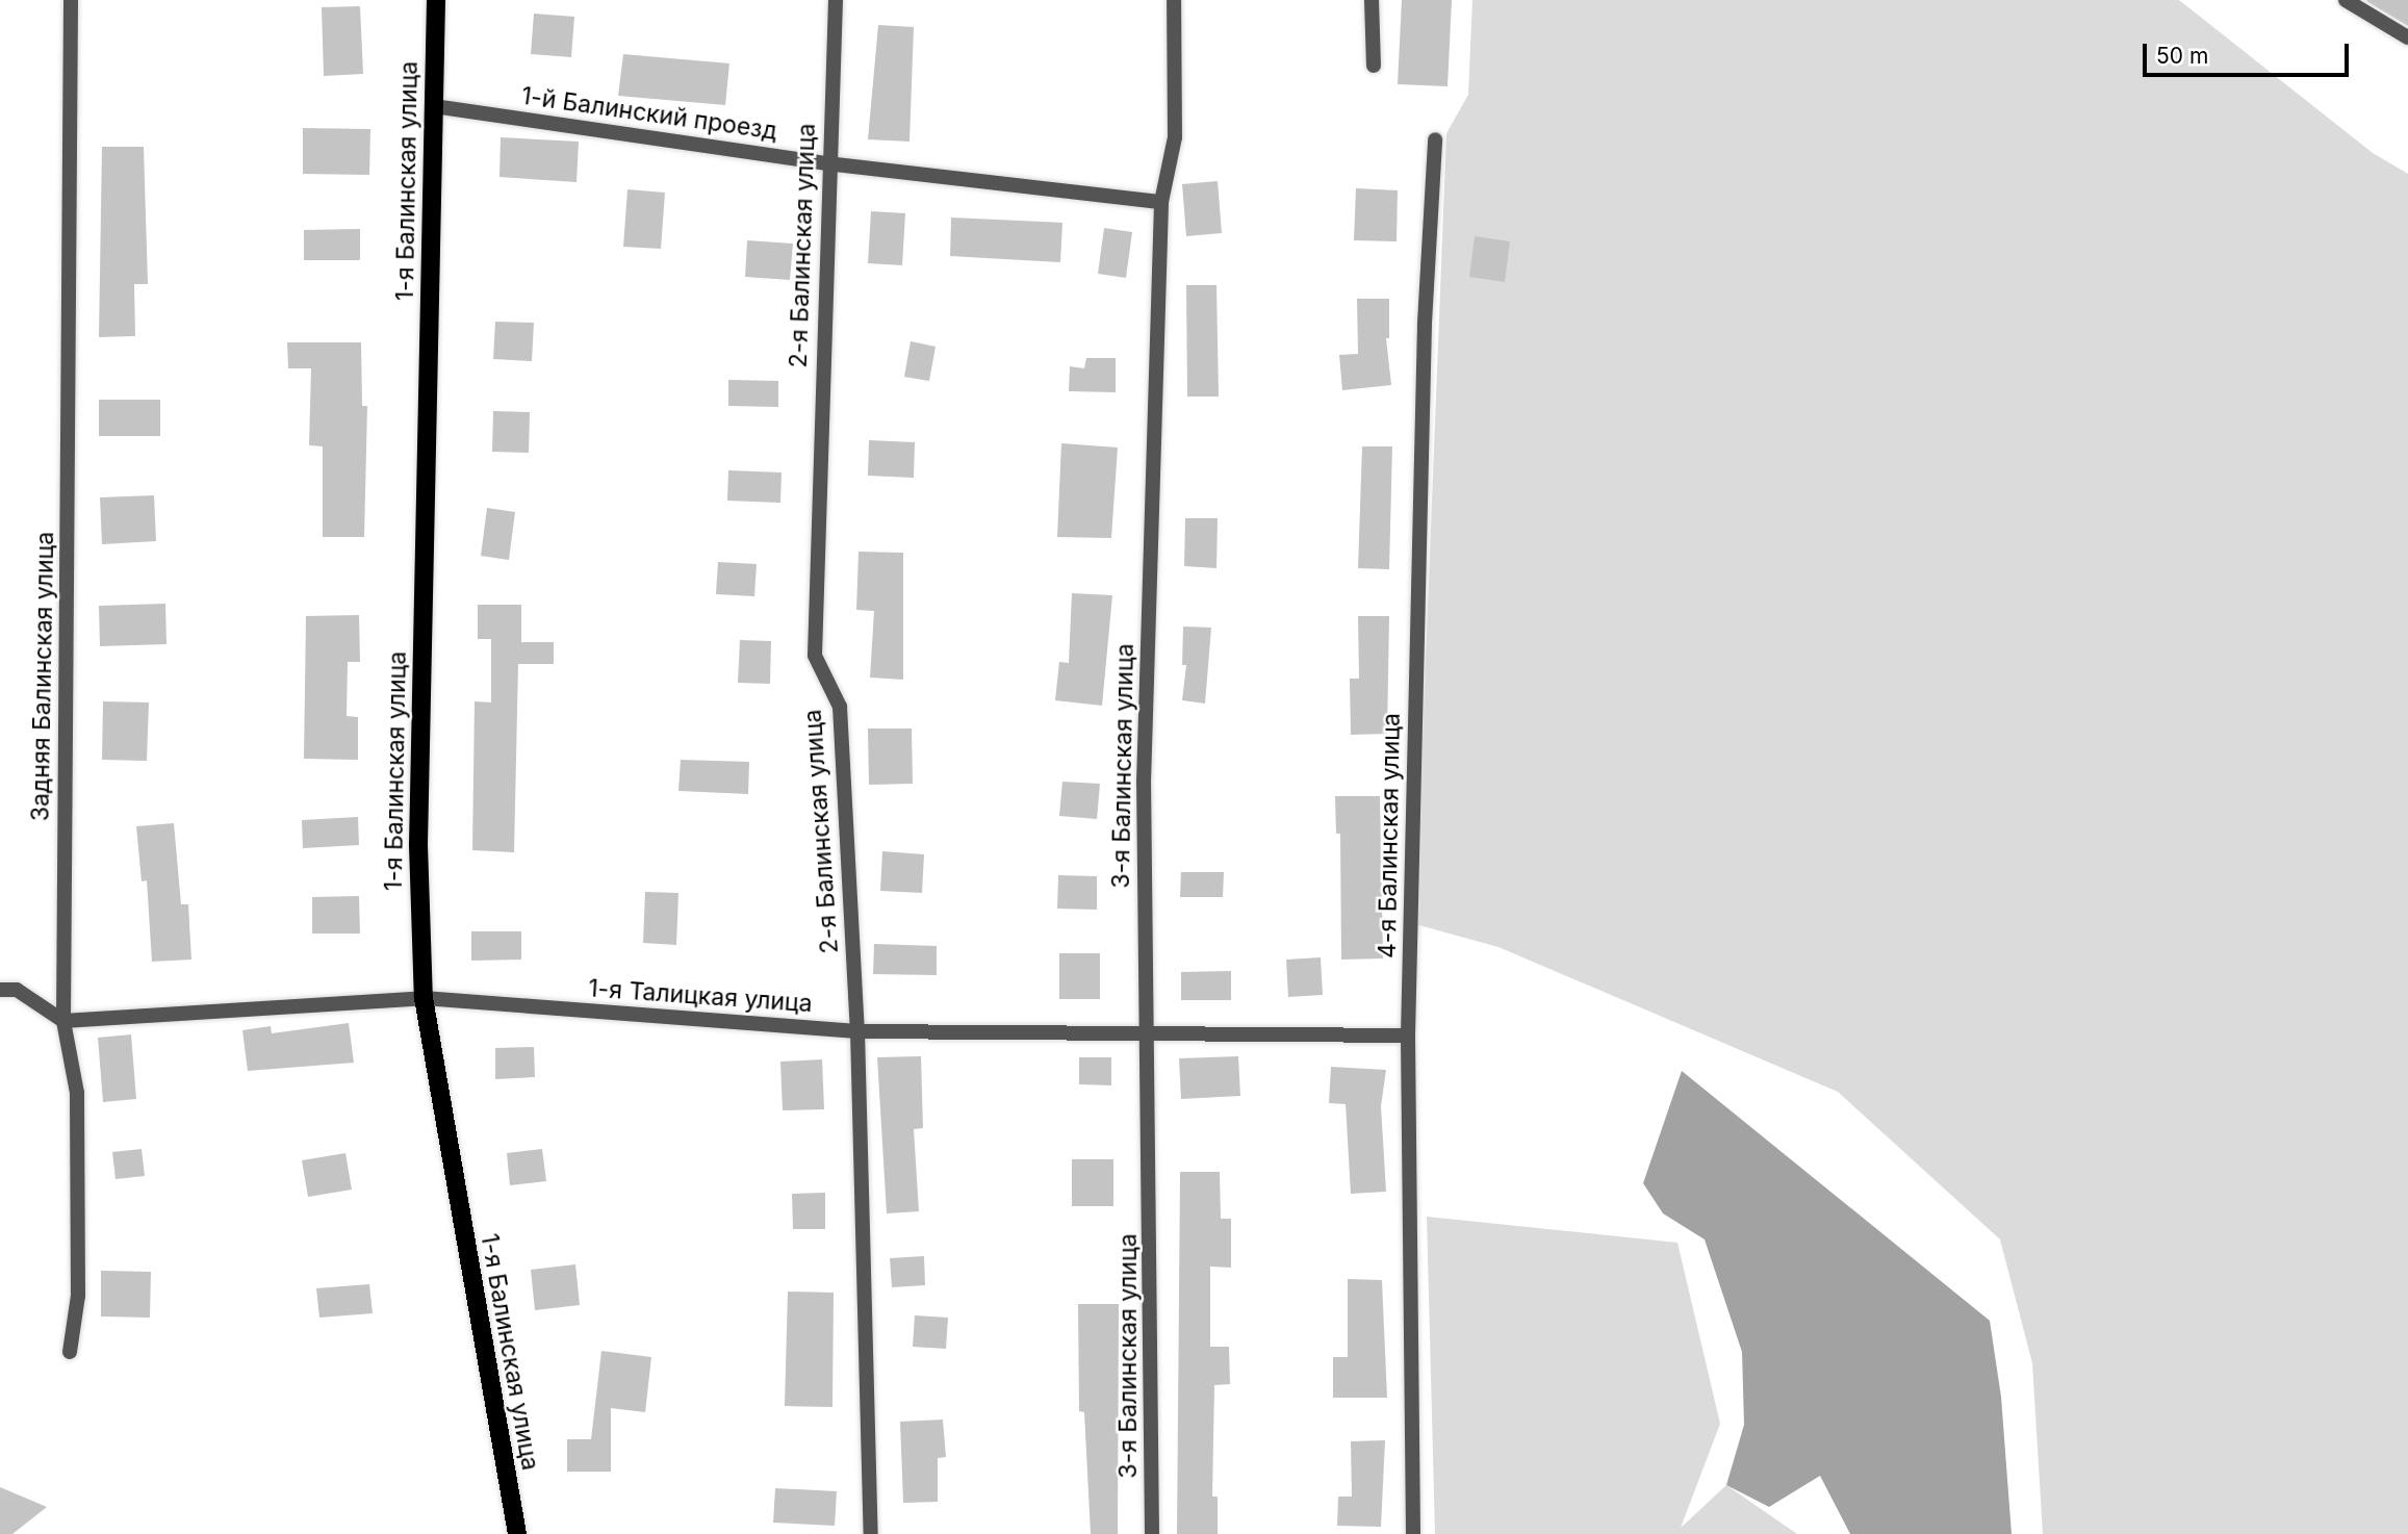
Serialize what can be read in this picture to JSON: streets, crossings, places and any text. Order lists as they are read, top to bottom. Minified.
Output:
{"streets":{"main road":["1-я Балинская улица"],"street":["1-й Балинский проезд","2-я Балинская улица","Задняя Балинская улица","3-я Балинская улица","4-я Балинская улица","1-я Талицкая улица"]},"crossings":[["1-й Балинский проезд","1-я Балинская улица"],["1-й Балинский проезд","2-я Балинская улица"],["1-й Балинский проезд","3-я Балинская улица"],["1-я Балинская улица","1-я Талицкая улица"],["2-я Балинская улица","1-я Талицкая улица"],["Задняя Балинская улица","1-я Талицкая улица"],["3-я Балинская улица","1-я Талицкая улица"],["4-я Балинская улица","1-я Талицкая улица"]],"scale_bar":"50 m"}
